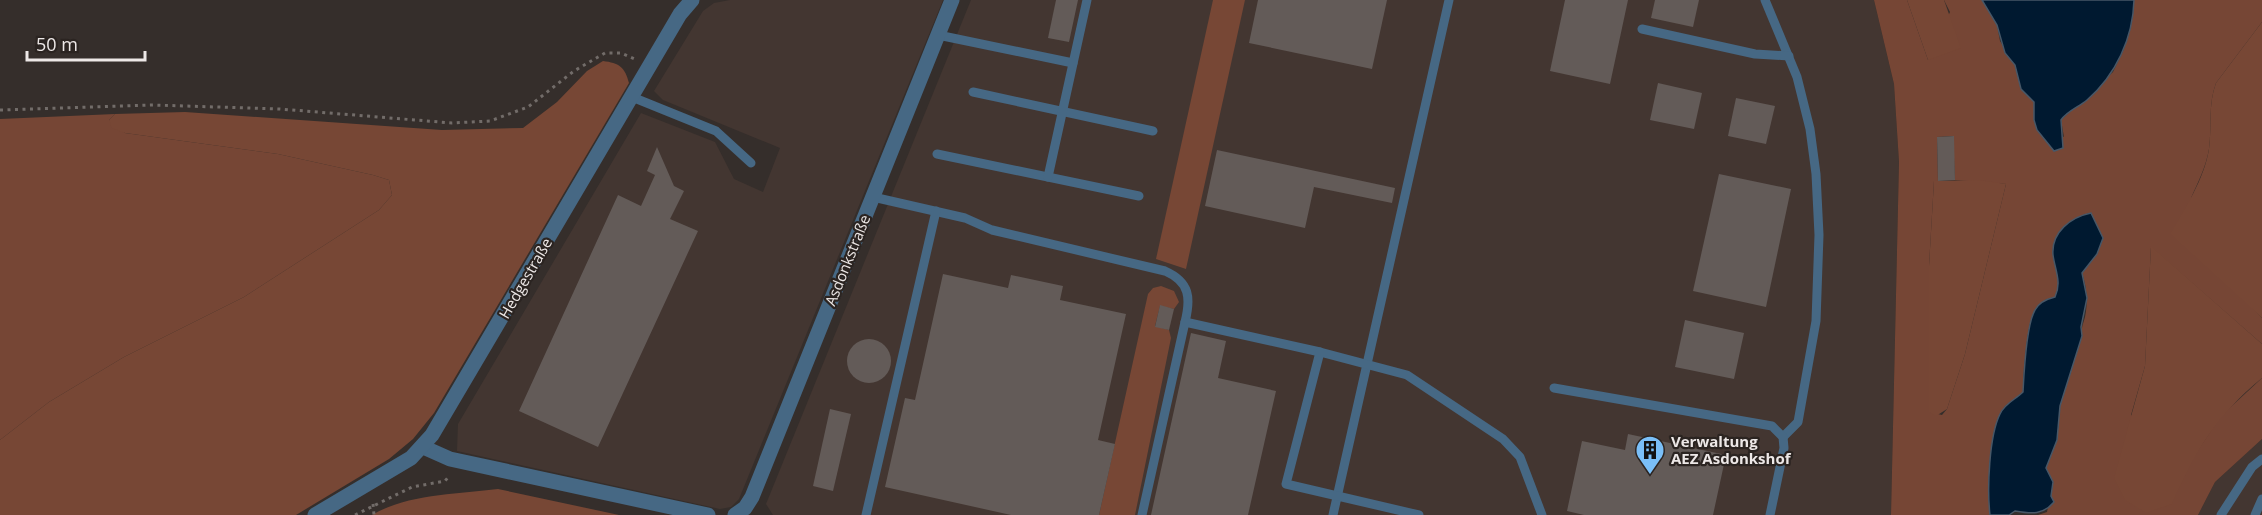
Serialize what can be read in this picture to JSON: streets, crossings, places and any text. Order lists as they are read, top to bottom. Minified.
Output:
{"streets":{"street":["Asdonkstraße","Hedgestraße"]},"places":{"building":["Verwaltung AEZ Asdonkshof"]},"scale_bar":"50 m"}
